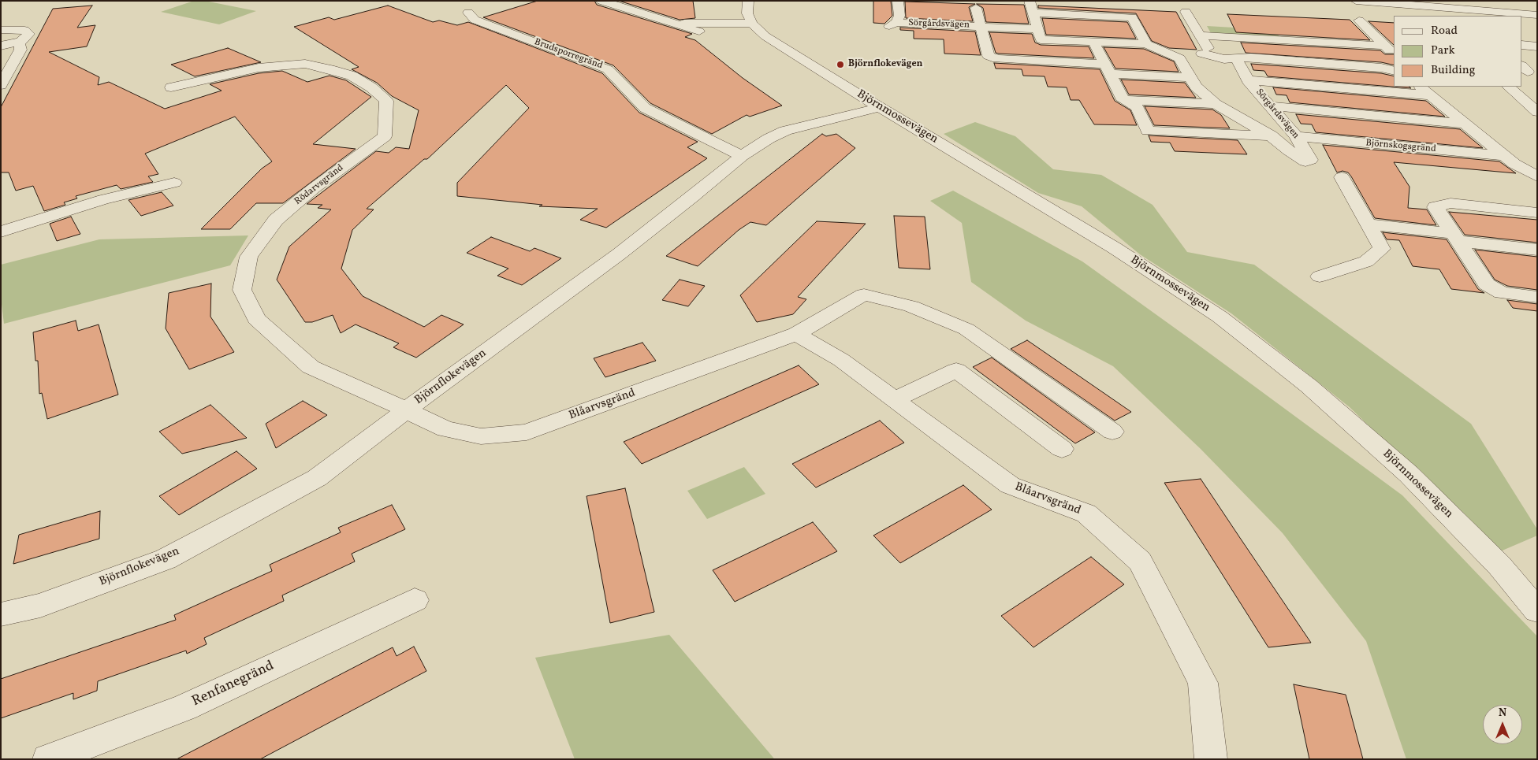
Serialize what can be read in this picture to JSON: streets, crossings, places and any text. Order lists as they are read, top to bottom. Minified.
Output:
{"streets":{"street":["Sörgårdsvägen","Brudsporregränd","Björnmossevägen","Björnskogsgränd","Rödarvsgränd","Björnflokevägen","Blåarvsgränd","Renfanegränd"]},"crossings":[["Sörgårdsvägen","Björnskogsgränd"],["Brudsporregränd","Björnflokevägen"],["Björnmossevägen","Björnflokevägen"],["Rödarvsgränd","Björnflokevägen"],["Rödarvsgränd","Blåarvsgränd"],["Björnflokevägen","Blåarvsgränd"]],"places":["Björnflokevägen"],"legend":["Road","Park","Building"],"north":"top"}
